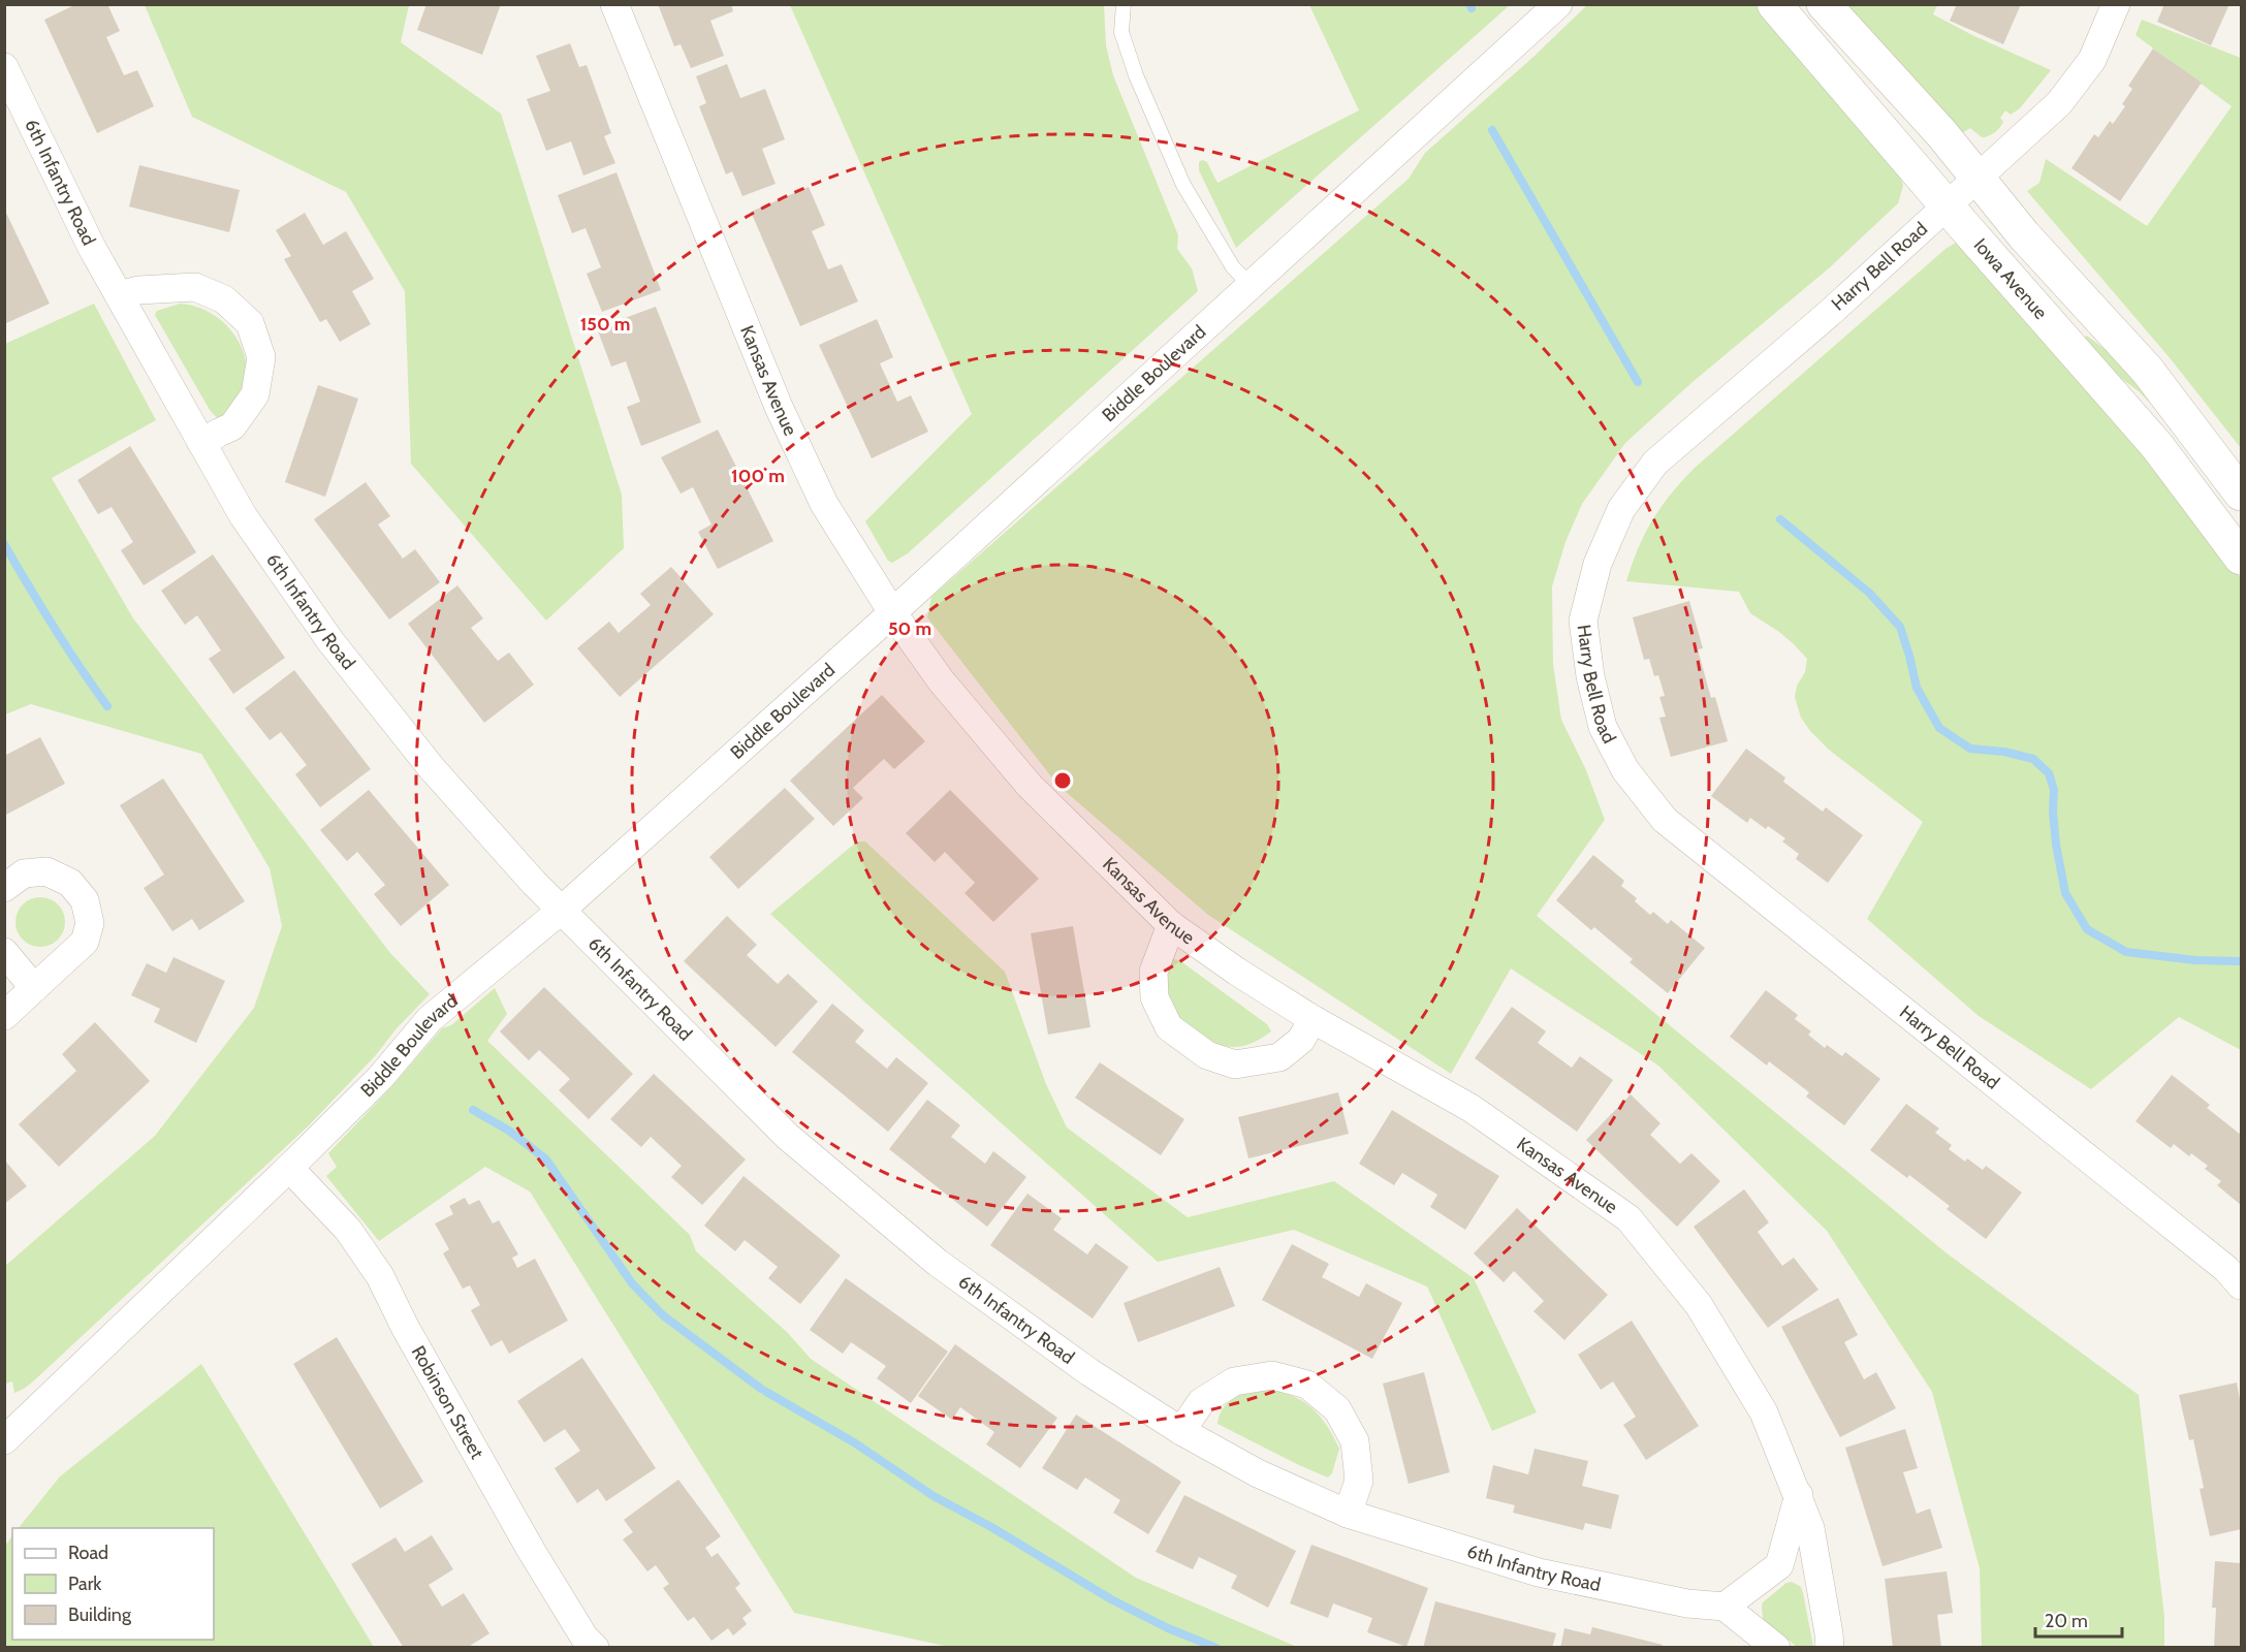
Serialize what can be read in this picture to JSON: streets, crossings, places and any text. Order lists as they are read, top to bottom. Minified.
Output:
{"streets":{"street":["6th Infantry Road","Harry Bell Road","Iowa Avenue","Biddle Boulevard","Kansas Avenue","Robinson Street"]},"crossings":[["6th Infantry Road","Biddle Boulevard"],["Harry Bell Road","Iowa Avenue"],["Biddle Boulevard","Kansas Avenue"],["Biddle Boulevard","Robinson Street"]],"legend":["Road","Park","Building"],"scale_bar":"20 m","rings":["150 m","100 m","50 m"]}
